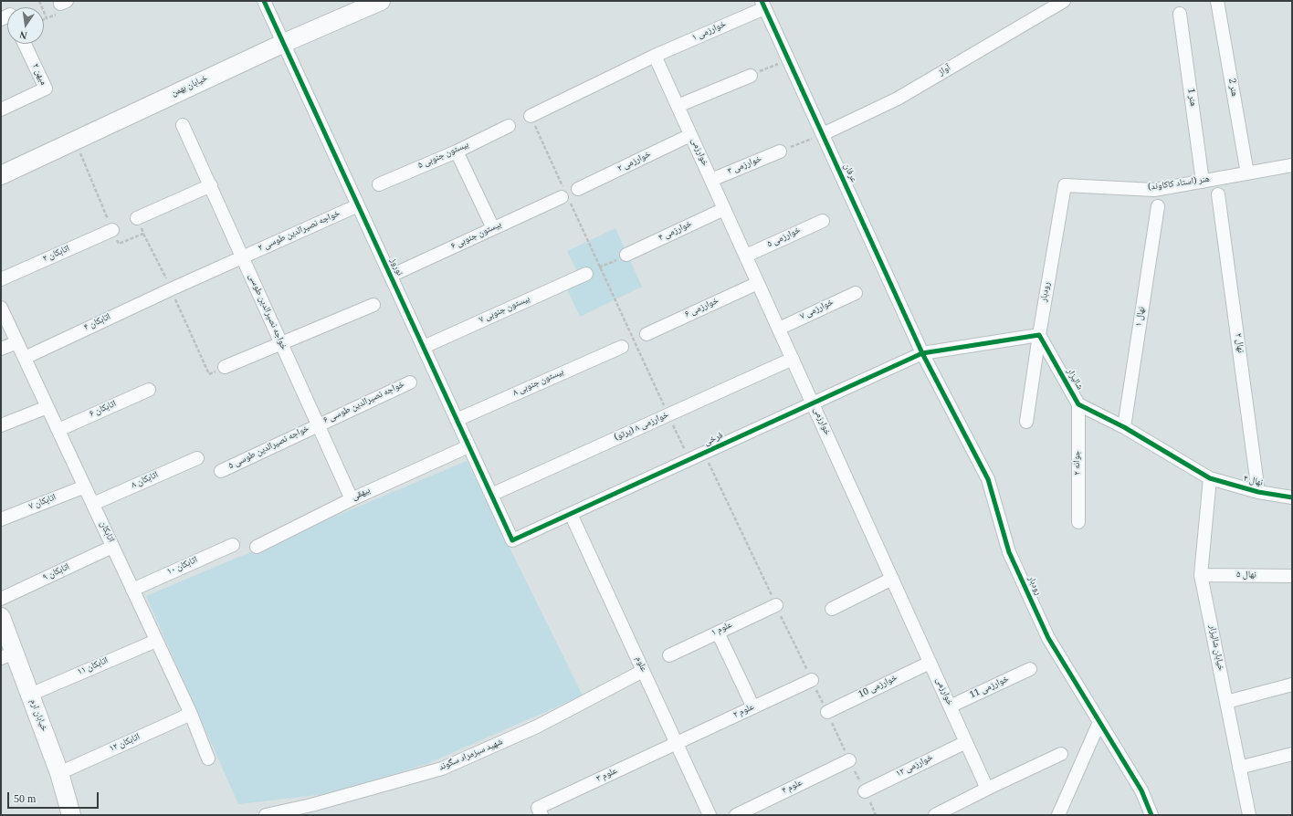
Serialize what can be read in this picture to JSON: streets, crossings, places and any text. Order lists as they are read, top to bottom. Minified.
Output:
{"streets":{"street":["خوارزمی ۱","آواز","میهن ۲","خیابان بهمن","هنر 2","هنر 1","خوارزمی","بیستون جنوبی ۵","خوارزمی ۲","خوارزمی ۳","عرفان","هنر (استاد کاکاوند)","خواجه نصیرالدین طوسی ۲","خوارزمی ۴","بیستون جنوبی ۶","خوارزمی ۵","اتابکان ۲","نوروز","رودبار","خوارزمی ۶","بیستون جنوبی ۷","خوارزمی ۷","خواجه نصیرالدین طوسی","نهال ۱","اتابکان ۴","نهال ۲","شالیزار","بیستون جنوبی ۸","خواجه نصیرالدین طوسی ۶","اتابکان ۶","خوارزمی ۸ (پرتو)","فرخی","خواجه نصیرالدین طوسی ۵","جوانه ۲","اتابکان ۸","نهال ۴","بیهقی","اتابکان ۷","اتابکان","اتابکان ۱۰","اتابکان ۹","نهال ۵","علوم ۱","خیابان شالیزار","علوم","اتابکان ۱۱","خوارزمی 10","خوارزمی 11","علوم ۲","خیابان ارم","اتابکان ۱۲","شهید سبزمراد سگوند","خوارزمی ۱۲","علوم ۳","علوم ۴"]},"crossings":[["خوارزمی ۱","خوارزمی"],["خوارزمی ۱","عرفان"],["آواز","عرفان"],["خیابان بهمن","نوروز"],["هنر 2","هنر (استاد کاکاوند)"],["هنر 1","هنر (استاد کاکاوند)"],["خوارزمی","خوارزمی ۲"],["خوارزمی","خوارزمی ۳"],["خوارزمی","خوارزمی ۴"],["خوارزمی","خوارزمی ۵"],["خوارزمی","خوارزمی ۶"],["خوارزمی","خوارزمی ۷"],["خوارزمی","خوارزمی ۸ (پرتو)"],["خوارزمی","فرخی"],["خوارزمی","خوارزمی 10"],["خوارزمی","خوارزمی 11"],["خوارزمی","خوارزمی ۱۲"],["عرفان","رودبار"],["عرفان","فرخی"],["هنر (استاد کاکاوند)","رودبار"],["خواجه نصیرالدین طوسی ۲","نوروز"],["خواجه نصیرالدین طوسی ۲","خواجه نصیرالدین طوسی"],["خواجه نصیرالدین طوسی ۲","اتابکان ۴"],["بیستون جنوبی ۶","نوروز"],["نوروز","بیستون جنوبی ۷"],["نوروز","بیستون جنوبی ۸"],["نوروز","خوارزمی ۸ (پرتو)"],["نوروز","فرخی"],["نوروز","بیهقی"],["رودبار","شالیزار"],["رودبار","فرخی"],["خواجه نصیرالدین طوسی","خواجه نصیرالدین طوسی ۶"],["خواجه نصیرالدین طوسی","خواجه نصیرالدین طوسی ۵"],["خواجه نصیرالدین طوسی","بیهقی"],["نهال ۱","شالیزار"],["اتابکان ۴","اتابکان"],["نهال ۲","نهال ۴"],["شالیزار","جوانه ۲"],["شالیزار","نهال ۴"],["شالیزار","خیابان شالیزار"],["خواجه نصیرالدین طوسی ۶","خواجه نصیرالدین طوسی ۵"],["اتابکان ۶","اتابکان"],["فرخی","علوم"],["اتابکان ۸","اتابکان"],["نهال ۴","خیابان شالیزار"],["اتابکان ۷","اتابکان"],["اتابکان","اتابکان ۱۰"],["اتابکان","اتابکان ۹"],["اتابکان","اتابکان ۱۱"],["اتابکان","اتابکان ۱۲"],["نهال ۵","خیابان شالیزار"],["علوم","علوم ۲"],["علوم","شهید سبزمراد سگوند"],["علوم","علوم ۳"],["اتابکان ۱۱","خیابان ارم"],["علوم ۲","علوم ۳"],["خیابان ارم","اتابکان ۱۲"]],"scale_bar":"50 m","north":"bottom"}
